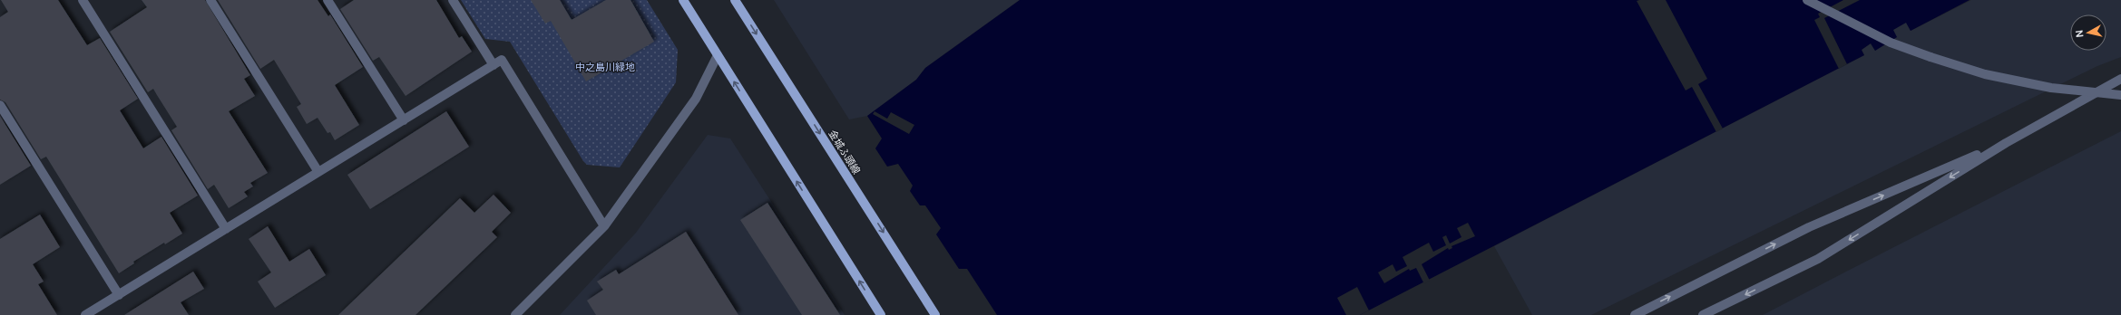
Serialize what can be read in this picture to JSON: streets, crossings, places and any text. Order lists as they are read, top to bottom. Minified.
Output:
{"streets":{"main road":["金城ふ頭線"]},"parks":["中之島川緑地"],"north":"left"}
